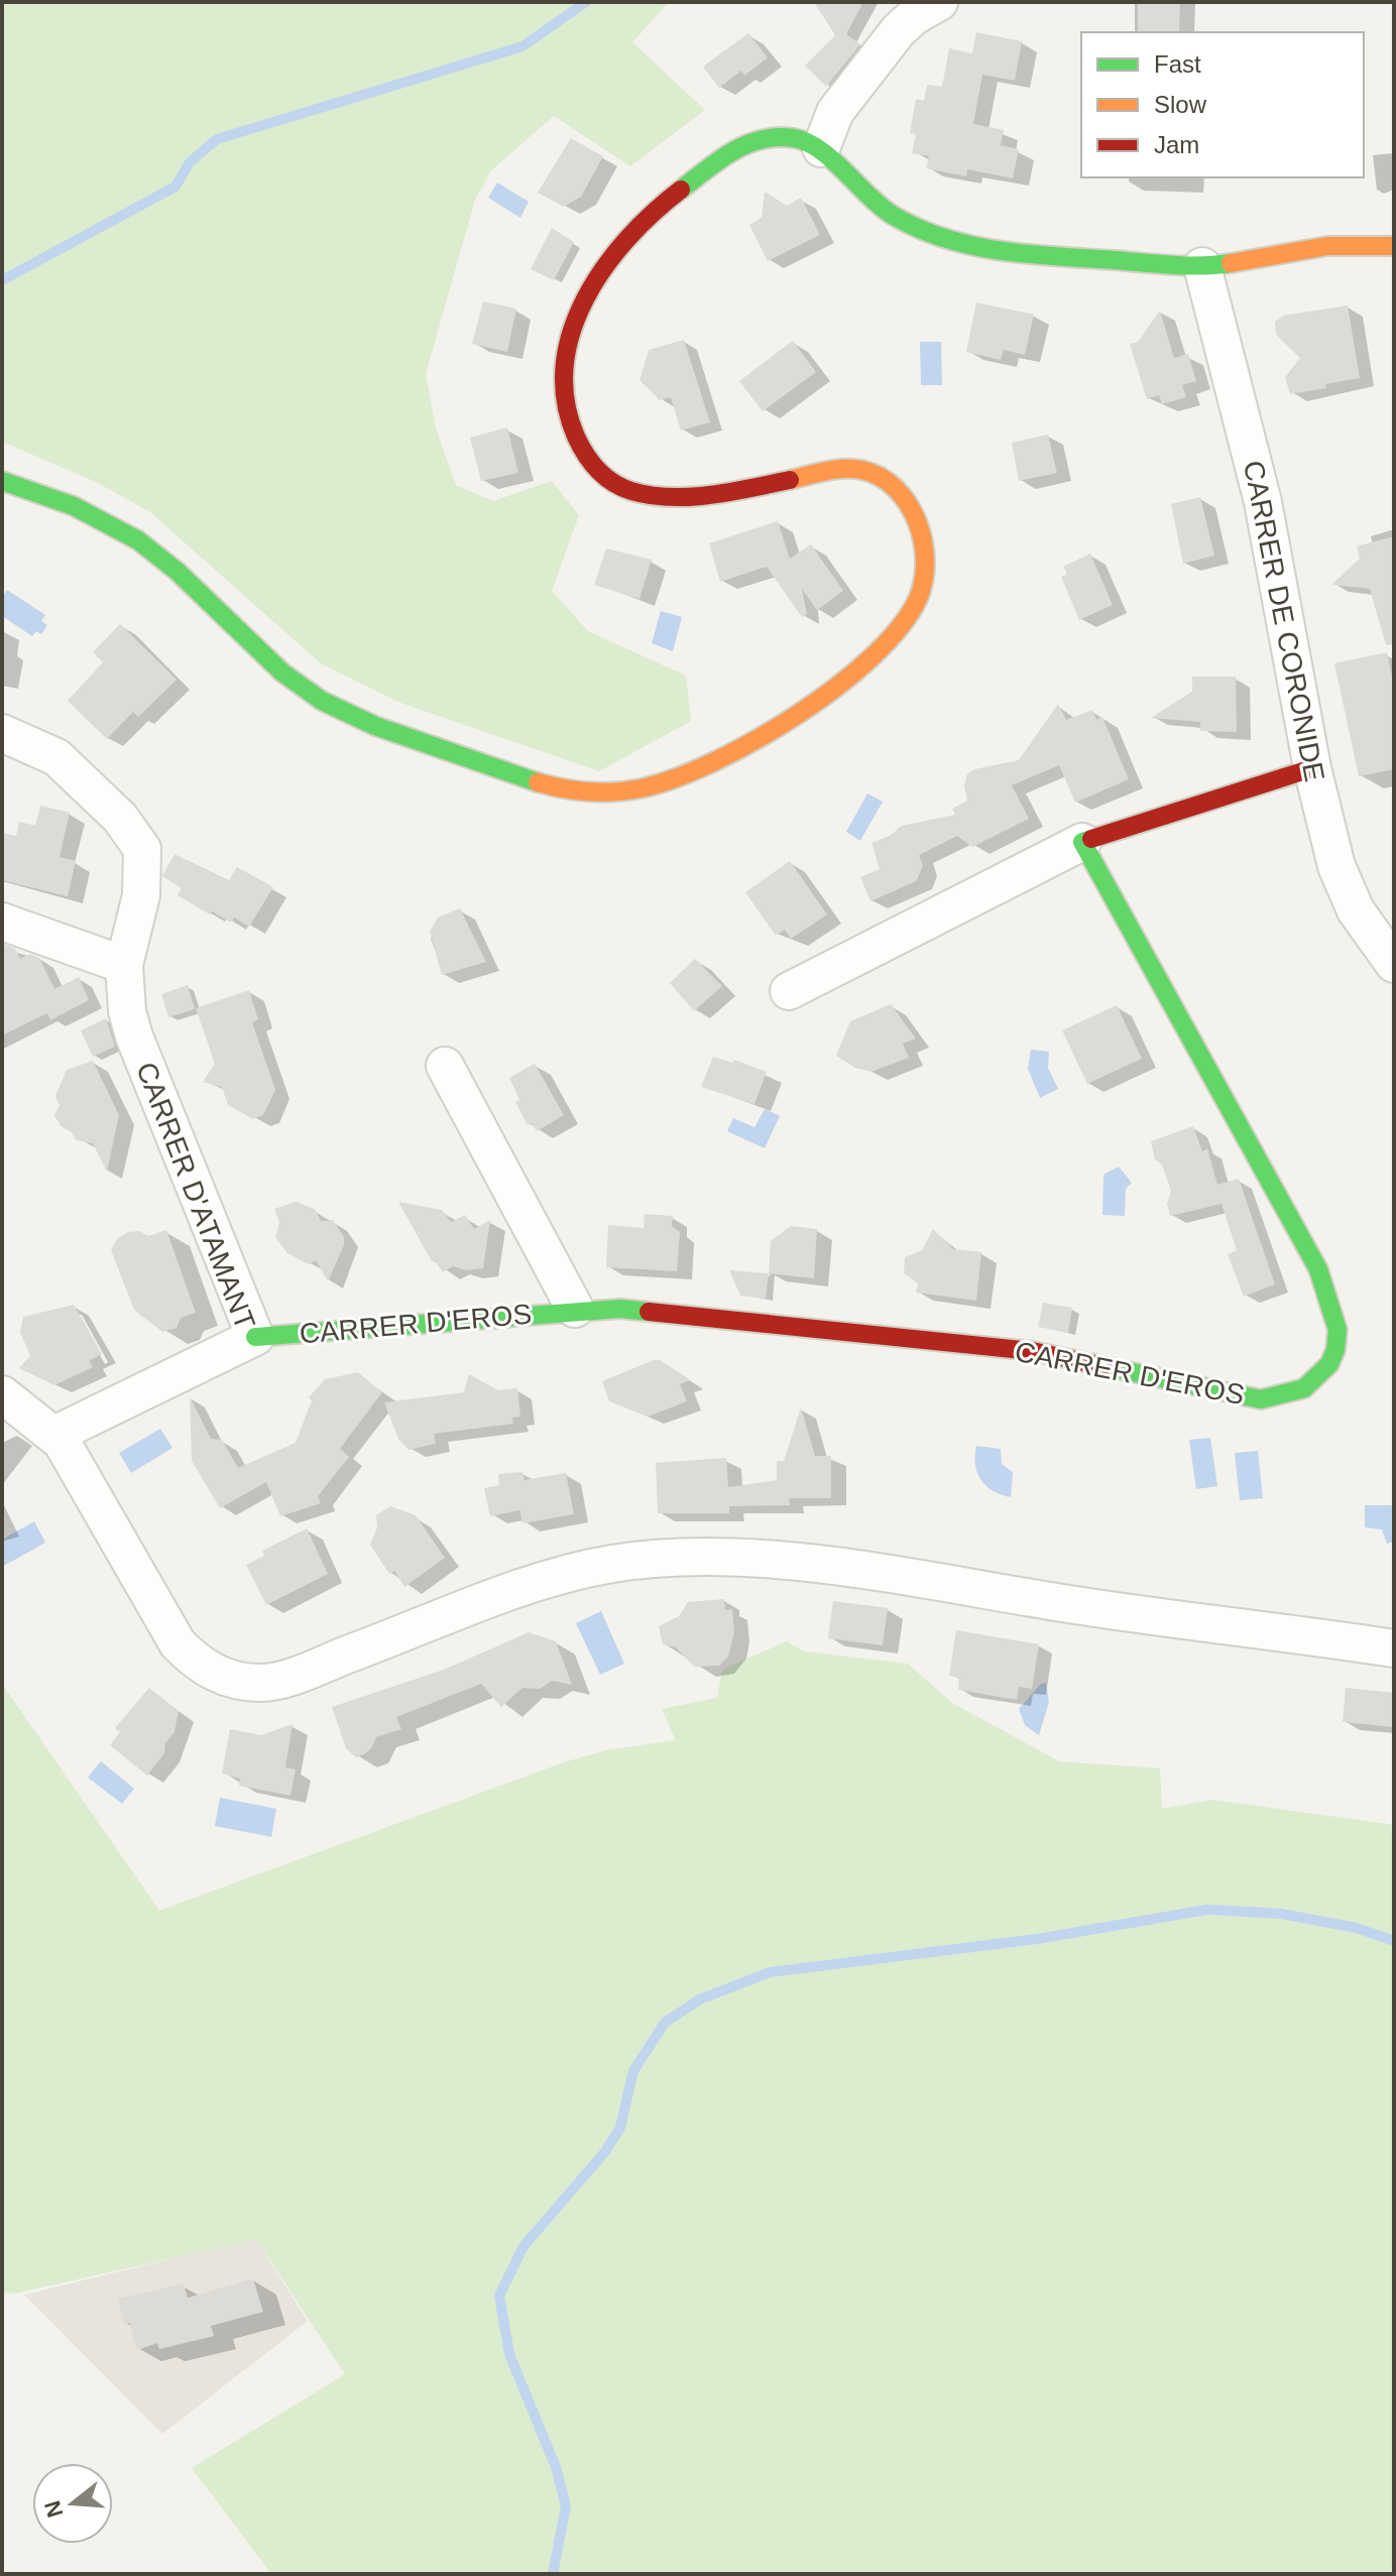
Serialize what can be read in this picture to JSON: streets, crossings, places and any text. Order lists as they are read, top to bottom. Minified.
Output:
{"streets":{"street":["CARRER DE CORONIDE","CARRER D'ATAMANT","CARRER D'EROS"]},"crossings":[["CARRER D'ATAMANT","CARRER D'EROS"]],"legend":["Fast","Slow","Jam"],"north":"left"}
